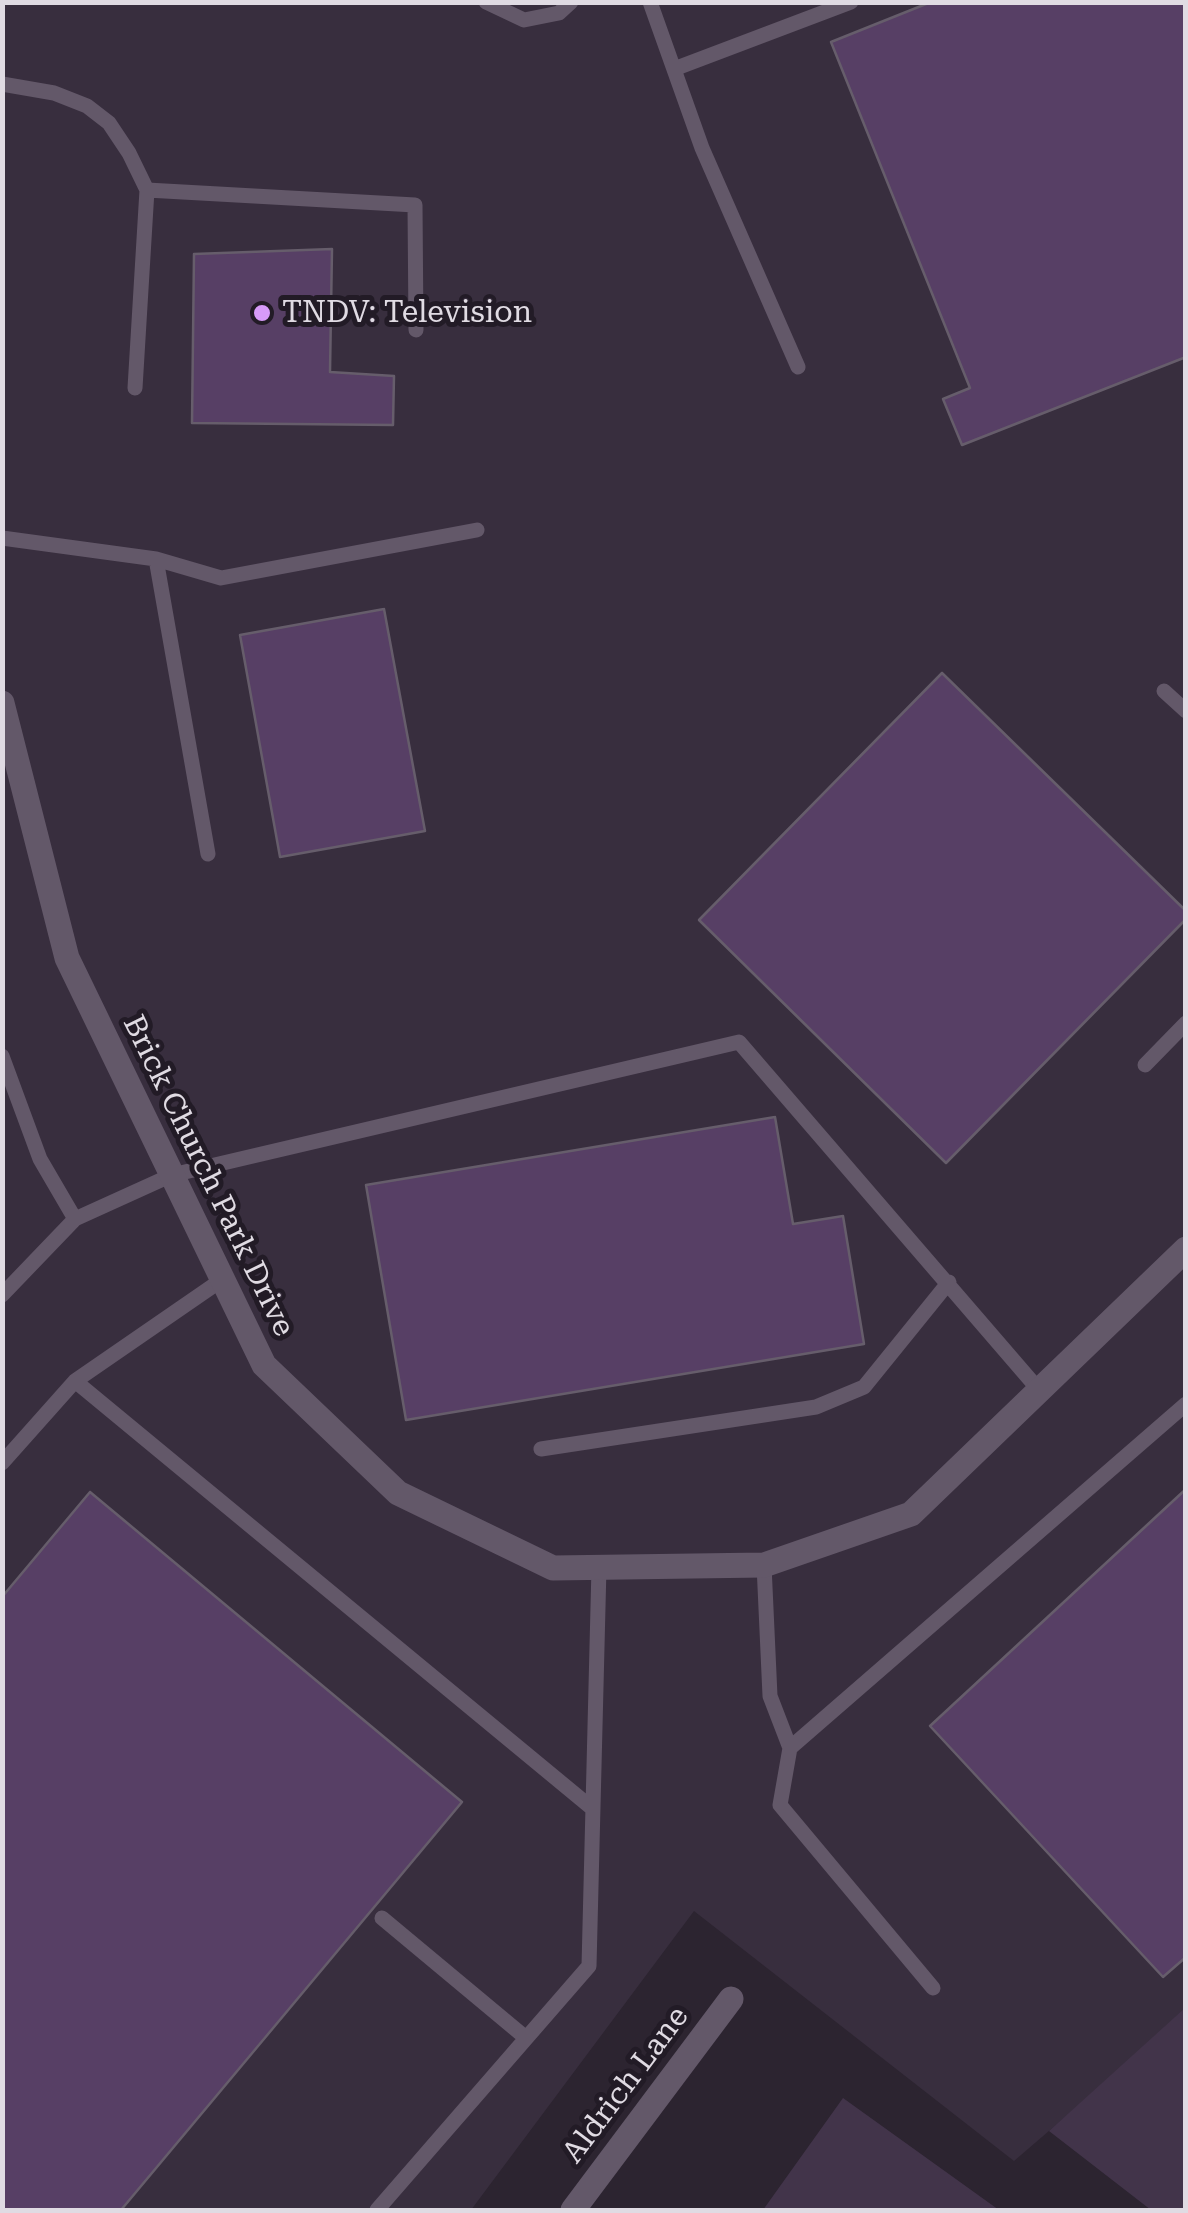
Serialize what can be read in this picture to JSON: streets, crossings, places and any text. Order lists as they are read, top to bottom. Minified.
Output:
{"streets":{"street":["Brick Church Park Drive","Aldrich Lane"]},"places":["TNDV: Television"]}
